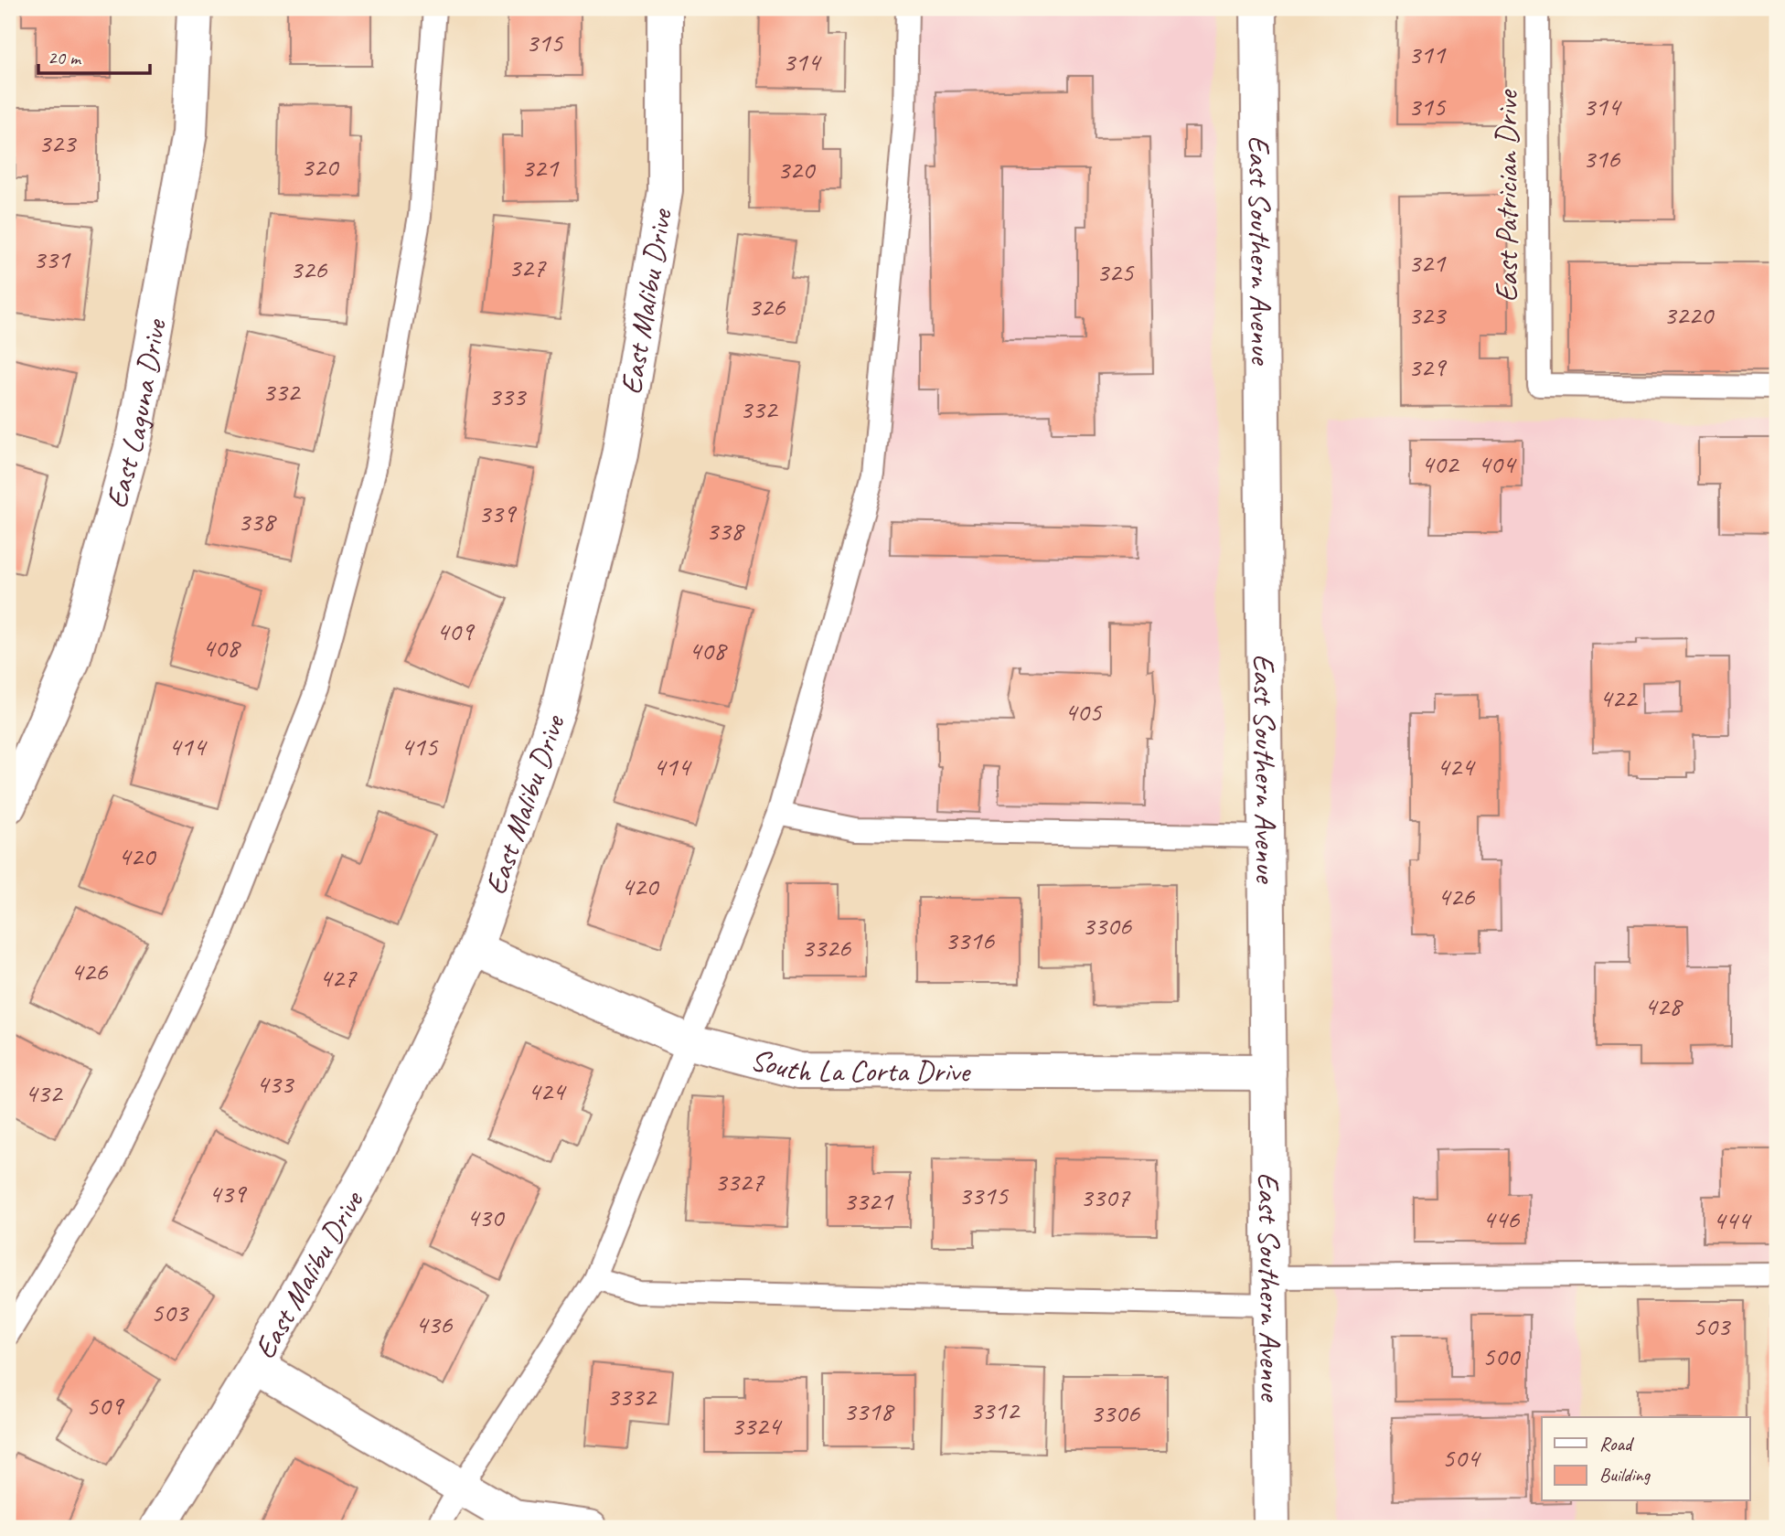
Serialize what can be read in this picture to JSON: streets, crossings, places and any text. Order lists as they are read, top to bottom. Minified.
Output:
{"streets":{"street":["East Southern Avenue","East Malibu Drive","East Laguna Drive","South La Corta Drive"],"lane":["East Patrician Drive"]},"crossings":[["East Southern Avenue","South La Corta Drive"],["East Malibu Drive","South La Corta Drive"]],"house_numbers":["315","311","314","315","314","323","316","320","321","320","331","321","327","326","325","326","323","3220","329","332","333","332","402","404","339","338","338","409","408","408","422","405","414","415","414","424","420","420","426","3306","3316","3326","426","427","428","433","424","432","3327","439","3315","3307","3321","430","446","444","503","436","503","500","3332","509","3312","3318","3306","3324","504"],"legend":["Road","Building"],"scale_bar":"20 m"}
